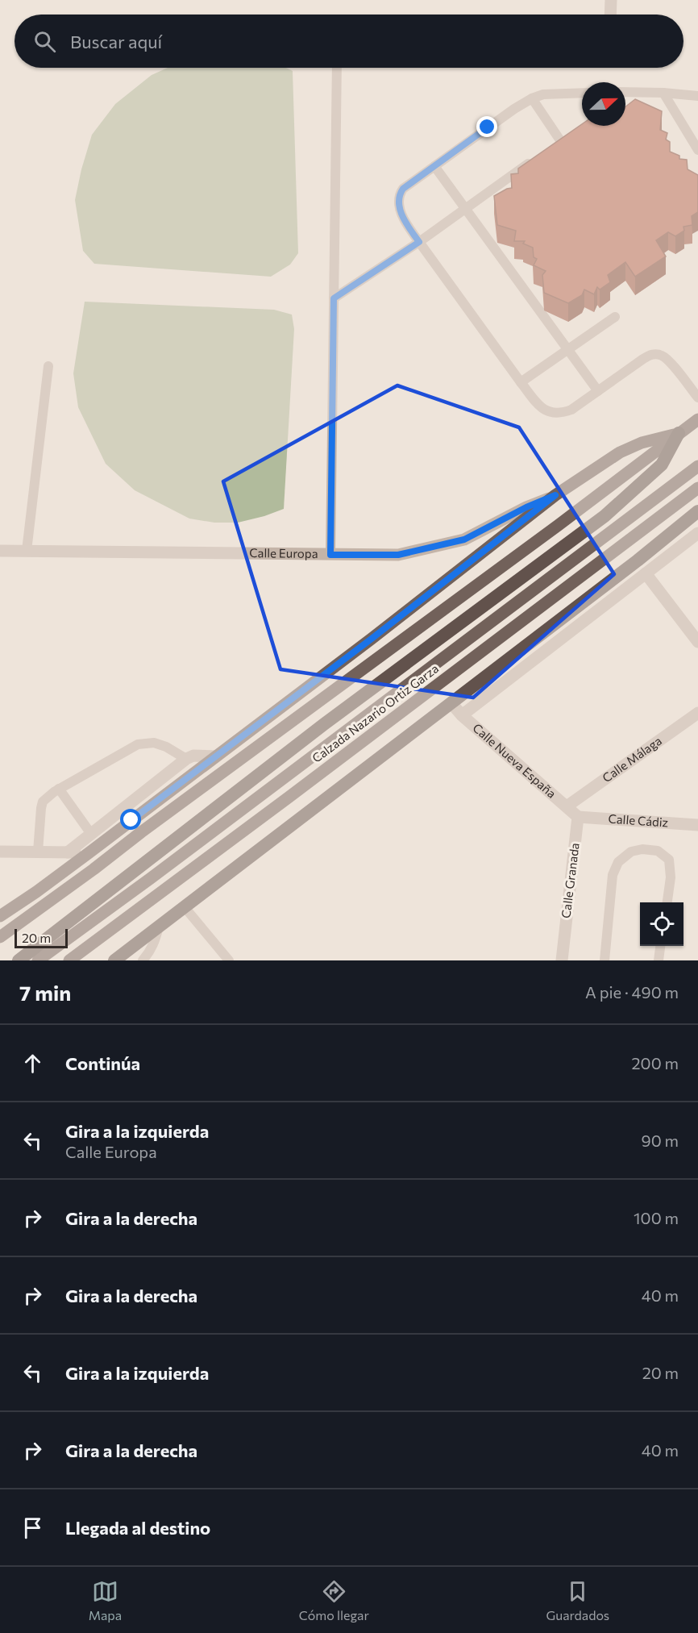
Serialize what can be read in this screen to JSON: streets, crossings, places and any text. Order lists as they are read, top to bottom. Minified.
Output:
{"streets":{"main road":["Calzada Nazario Ortiz Garza"],"street":["Calle Europa","Calle Málaga","Calle Nueva España","Calle Cádiz","Calle Granada"]},"crossings":[["Calle Málaga","Calle Nueva España"],["Calle Cádiz","Calle Granada"]],"scale_bar":"20 m","north":"right","page":{"search":"Buscar aquí","scale":"20 m","heading":["7 min","A pie · 490 m"],"list":[["Continúa","200 m"],["Gira a la izquierda","Calle Europa","90 m"],["Gira a la derecha","100 m"],["Gira a la derecha","40 m"],["Gira a la izquierda","20 m"],["Gira a la derecha","40 m"],"Llegada al destino"],"nav":["Mapa","Cómo llegar","Guardados"]}}
